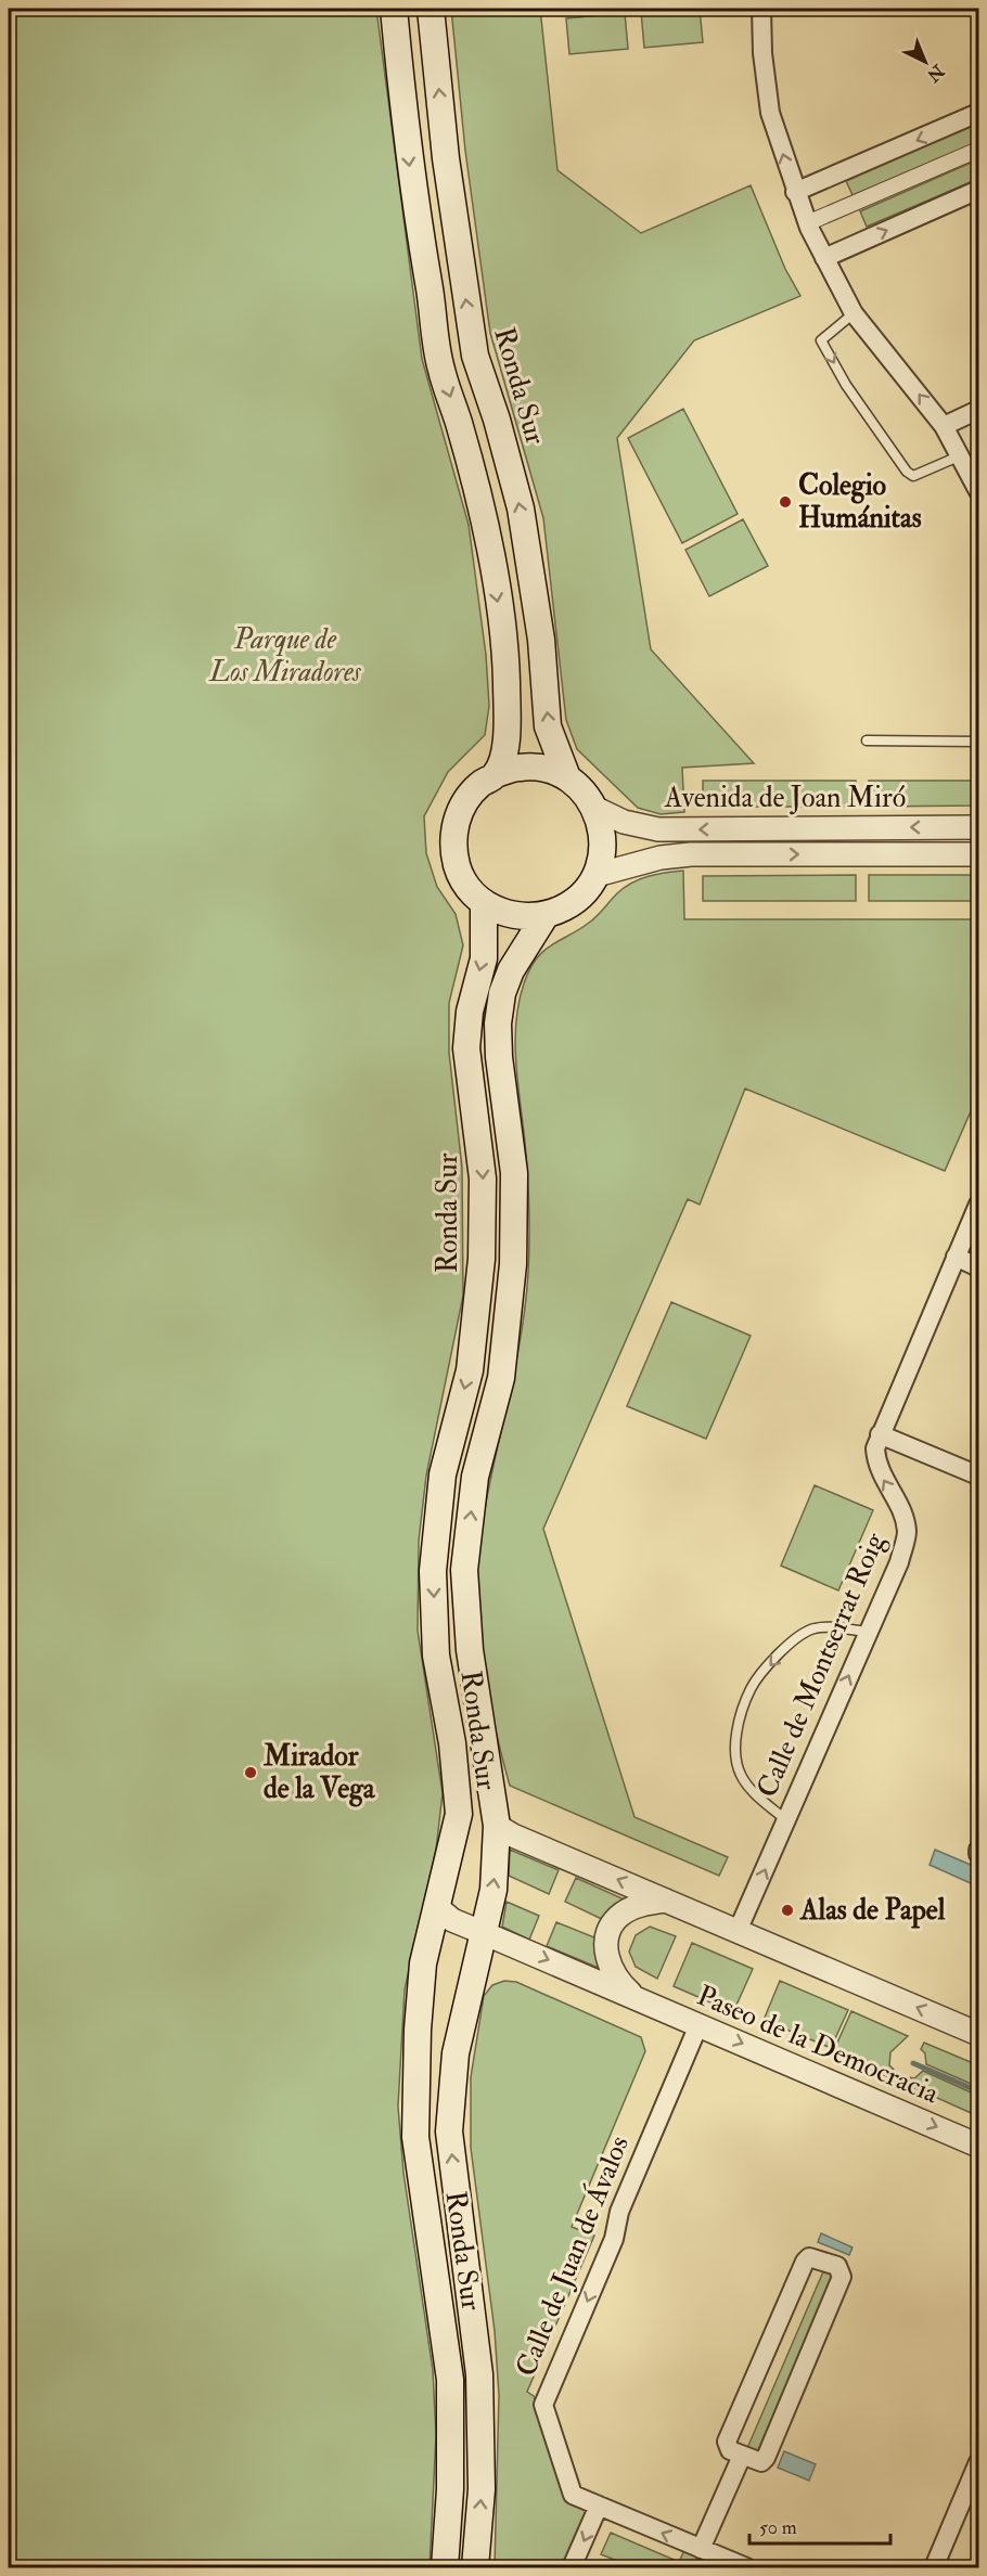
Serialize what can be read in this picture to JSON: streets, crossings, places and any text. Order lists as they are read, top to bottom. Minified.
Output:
{"streets":{"main road":["Ronda Sur"],"street":["Avenida de Joan Miró","Calle de Montserrat Roig","Paseo de la Democracia","Calle de Juan de Ávalos"]},"crossings":[["Ronda Sur","Avenida de Joan Miró"],["Ronda Sur","Paseo de la Democracia"],["Paseo de la Democracia","Calle de Juan de Ávalos"]],"one_way":["Calle de Montserrat Roig"],"parks":["Parque de Los Miradores"],"places":["Colegio Humánitas","Mirador de la Vega","Alas de Papel"],"scale_bar":"50 m","north":"bottom right"}
